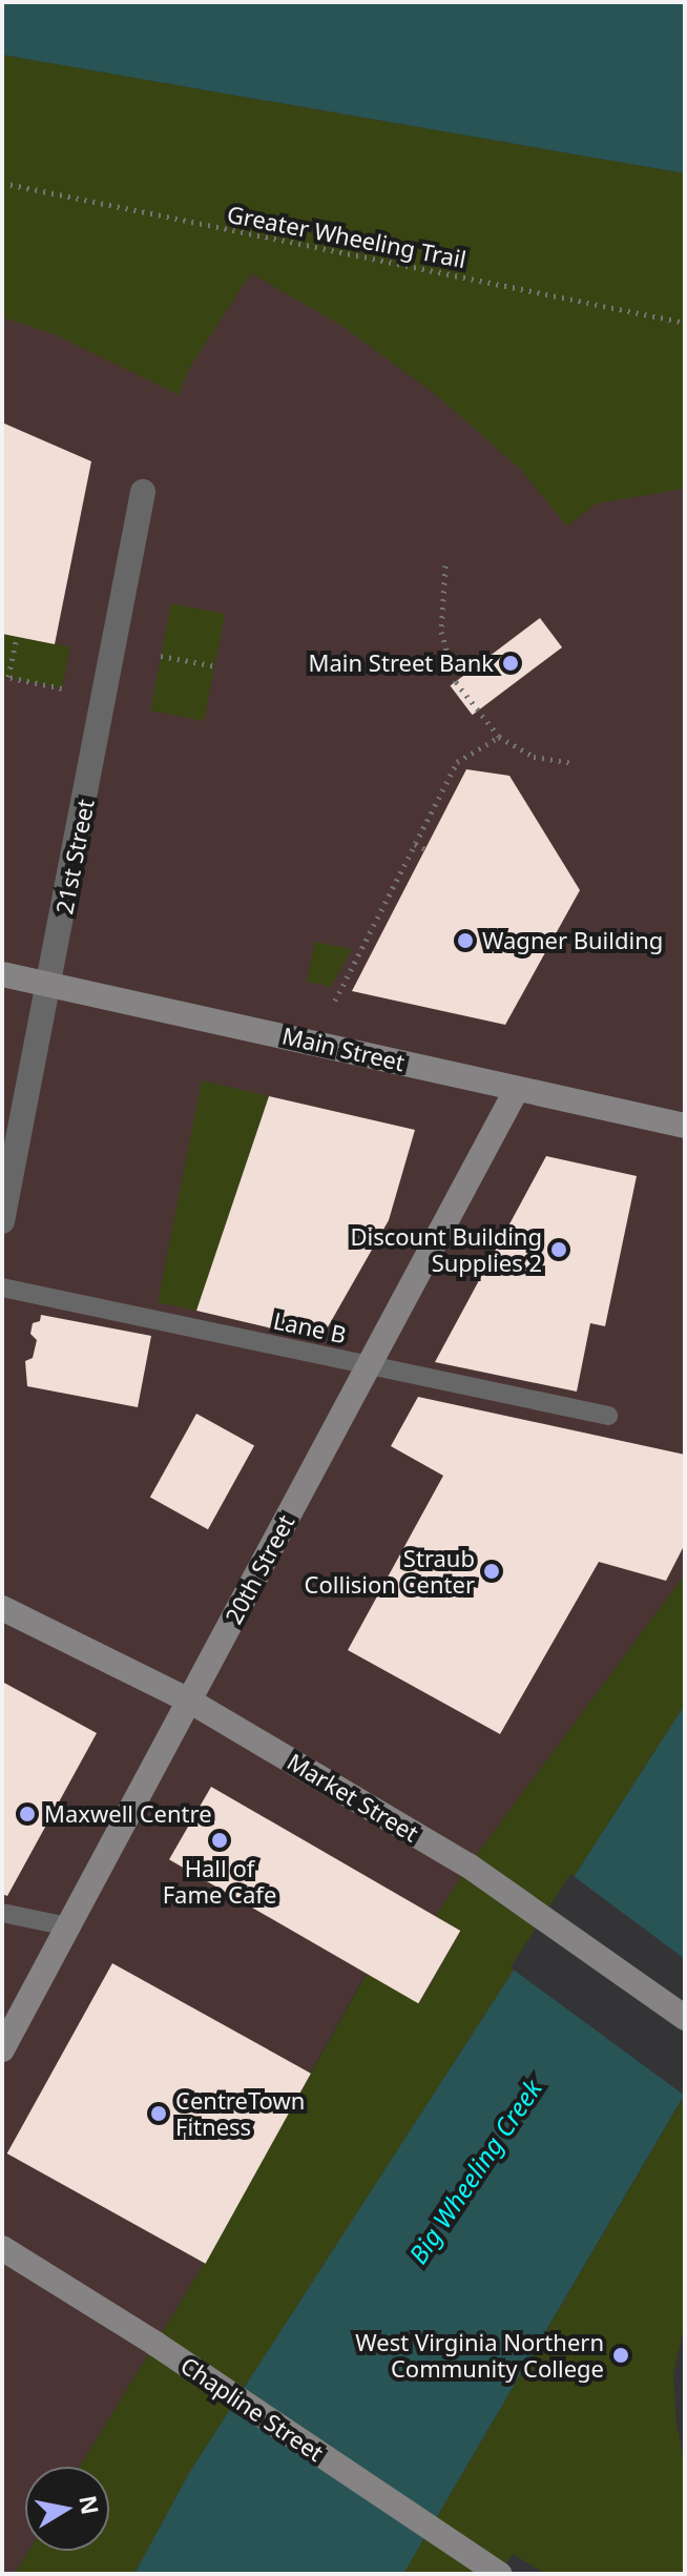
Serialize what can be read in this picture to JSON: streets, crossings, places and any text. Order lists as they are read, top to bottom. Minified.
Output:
{"streets":{"street":["21st Street","Main Street","20th Street","Market Street","Chapline Street"],"lane":["Lane B"],"path":["Greater Wheeling Trail"]},"crossings":[["21st Street","Main Street"],["Main Street","20th Street"],["Lane B","20th Street"],["20th Street","Market Street"]],"water":["Big Wheeling Creek"],"places":["Main Street Bank","Wagner Building","Discount Building Supplies 2","Straub Collision Center","Maxwell Centre","Hall of Fame Cafe","CentreTown Fitness","West Virginia Northern Community College"],"north":"right"}
